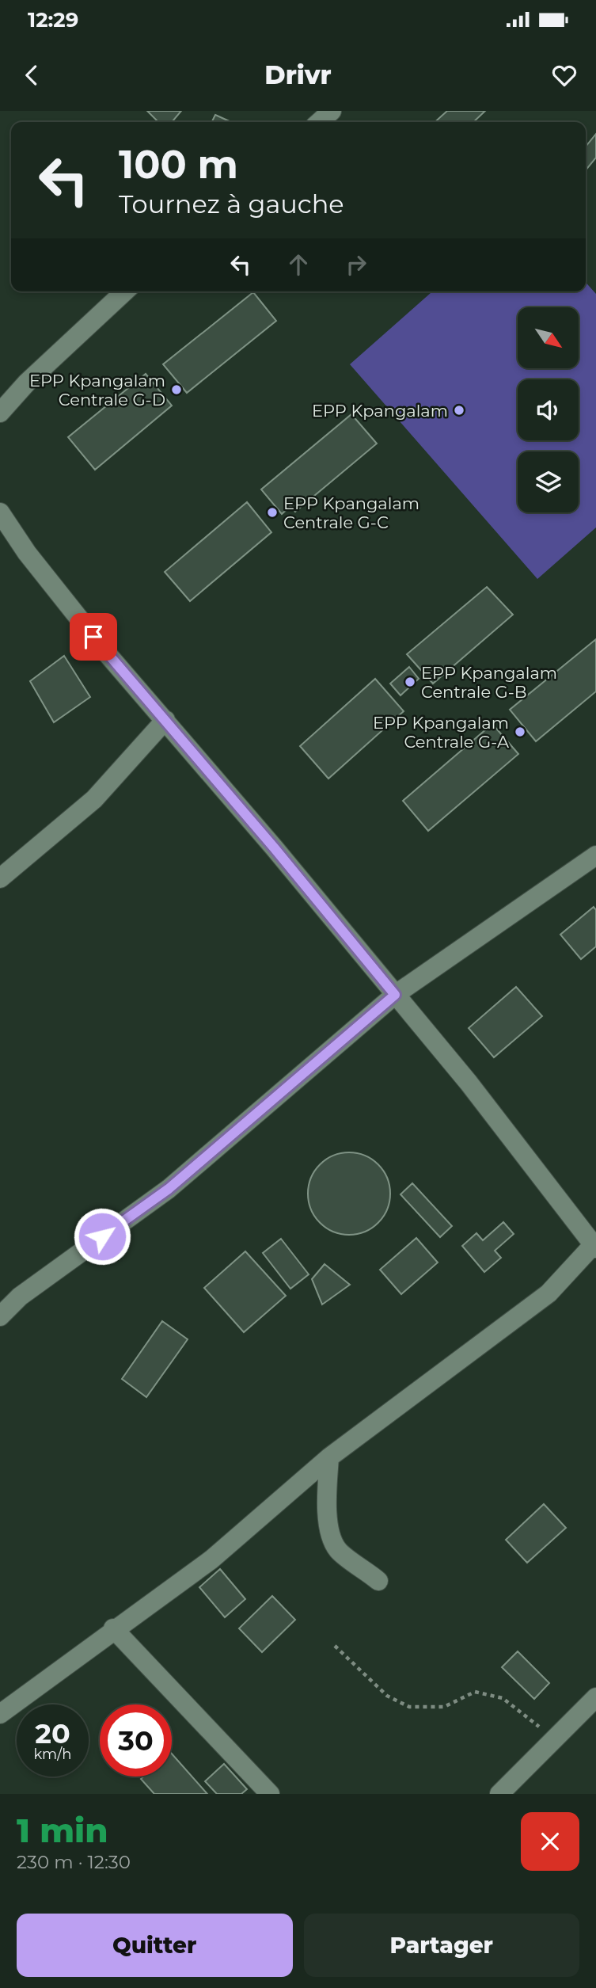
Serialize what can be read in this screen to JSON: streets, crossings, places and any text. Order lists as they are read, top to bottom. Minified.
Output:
{"places":["EPP Kpangalam Centrale G-D","EPP Kpangalam","EPP Kpangalam Centrale G-C","EPP Kpangalam Centrale G-B","EPP Kpangalam Centrale G-A"],"north":"bottom right","page":{"status":"12:29","header":"Drivr","turn":["100 m","Tournez à gauche"],"speed":"20 km/h","limit":"30","heading":["1 min","230 m · 12:30"],"buttons":["Quitter","Partager"]}}
